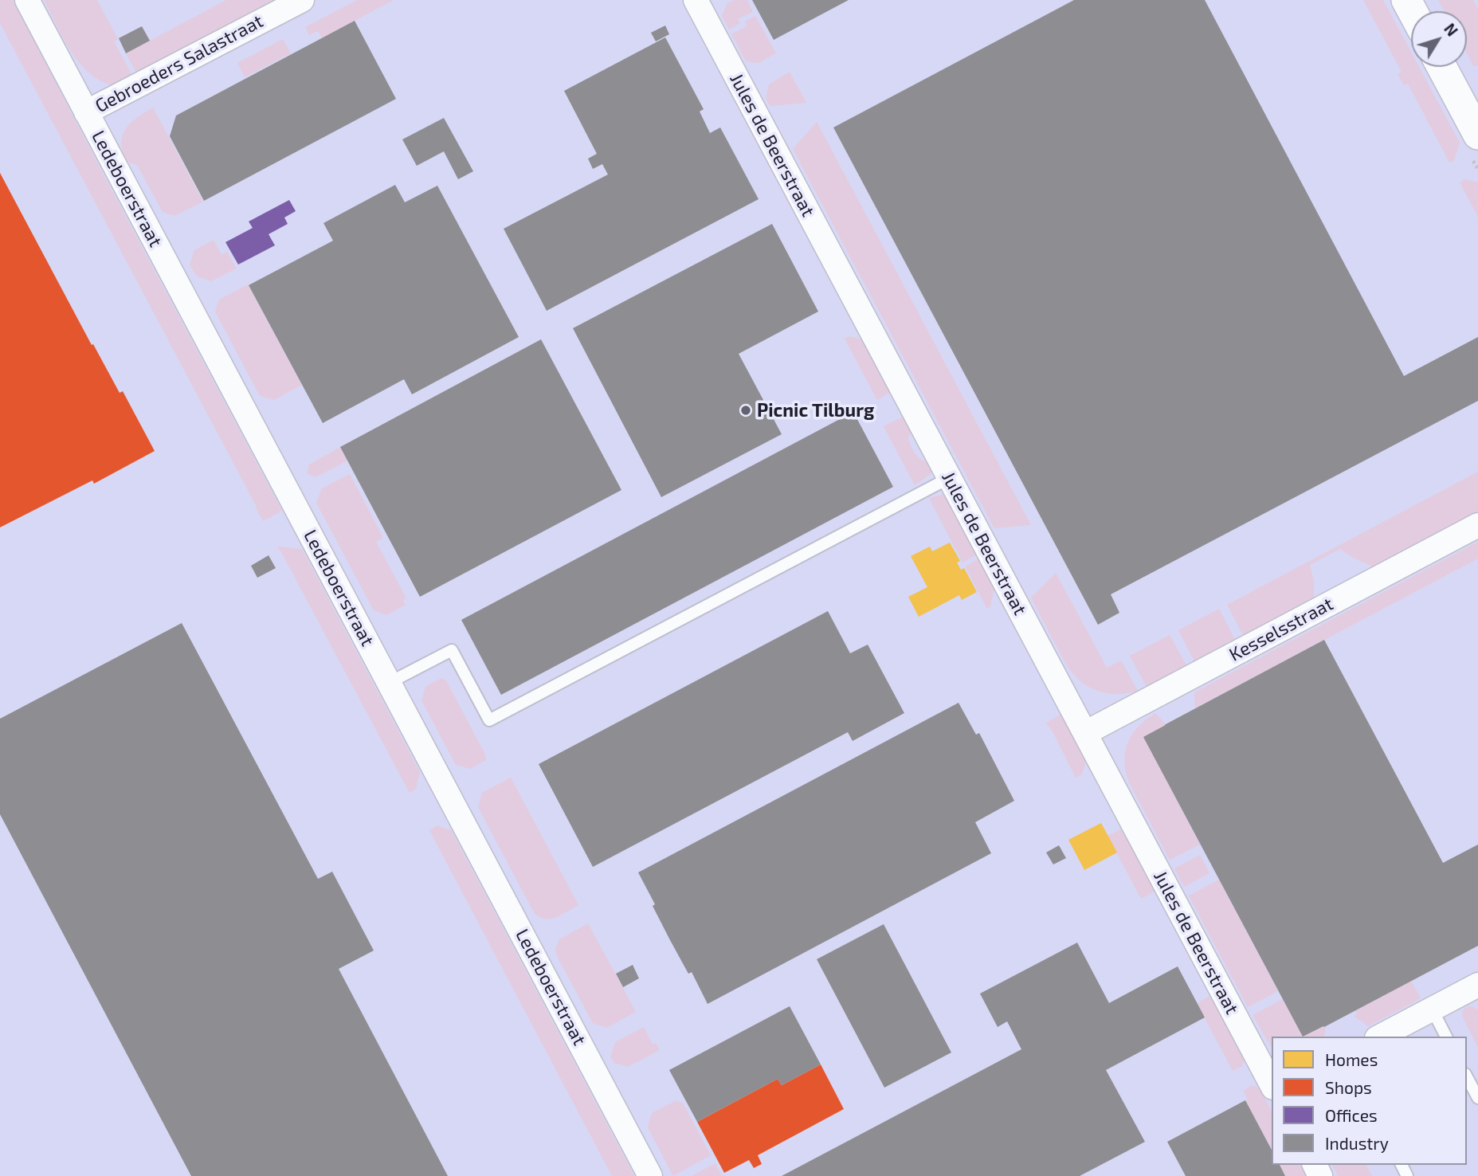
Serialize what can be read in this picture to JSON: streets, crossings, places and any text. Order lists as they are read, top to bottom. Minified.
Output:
{"streets":{"street":["Gebroeders Salastraat","Jules de Beerstraat","Ledeboerstraat","Kesselsstraat"]},"crossings":[["Gebroeders Salastraat","Ledeboerstraat"],["Jules de Beerstraat","Kesselsstraat"]],"places":["Picnic Tilburg"],"legend":["Homes","Shops","Offices","Industry"],"north":"top right"}
